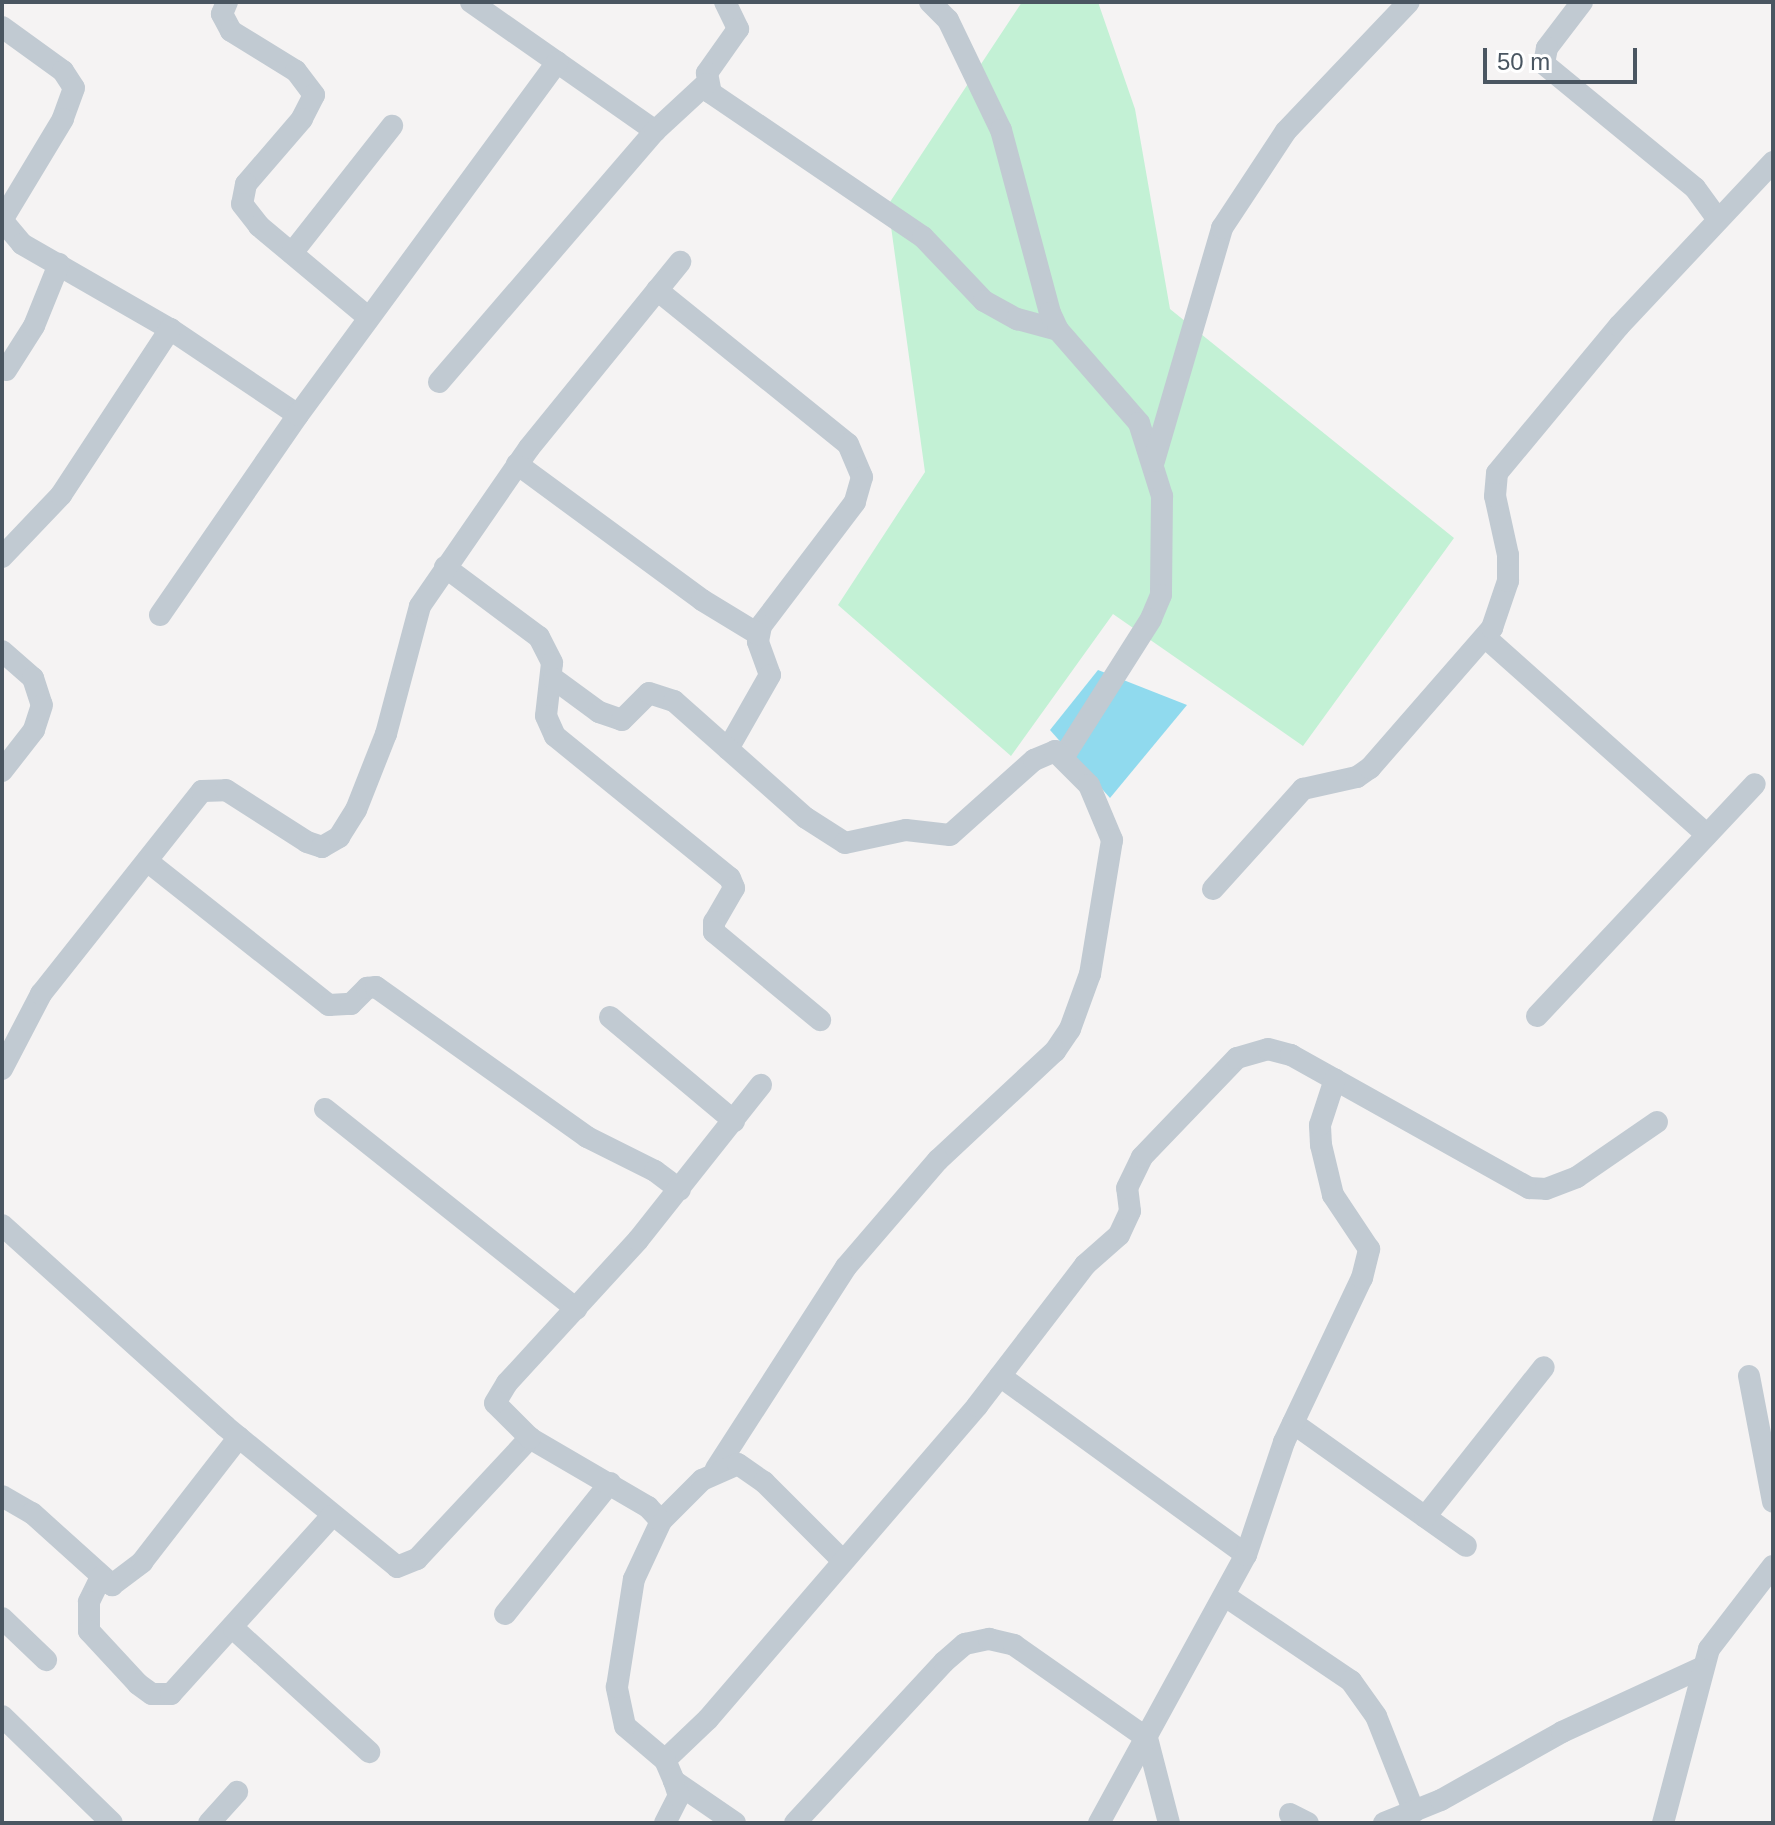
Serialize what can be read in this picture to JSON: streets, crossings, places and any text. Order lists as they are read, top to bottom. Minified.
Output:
{"scale_bar":"50 m"}
